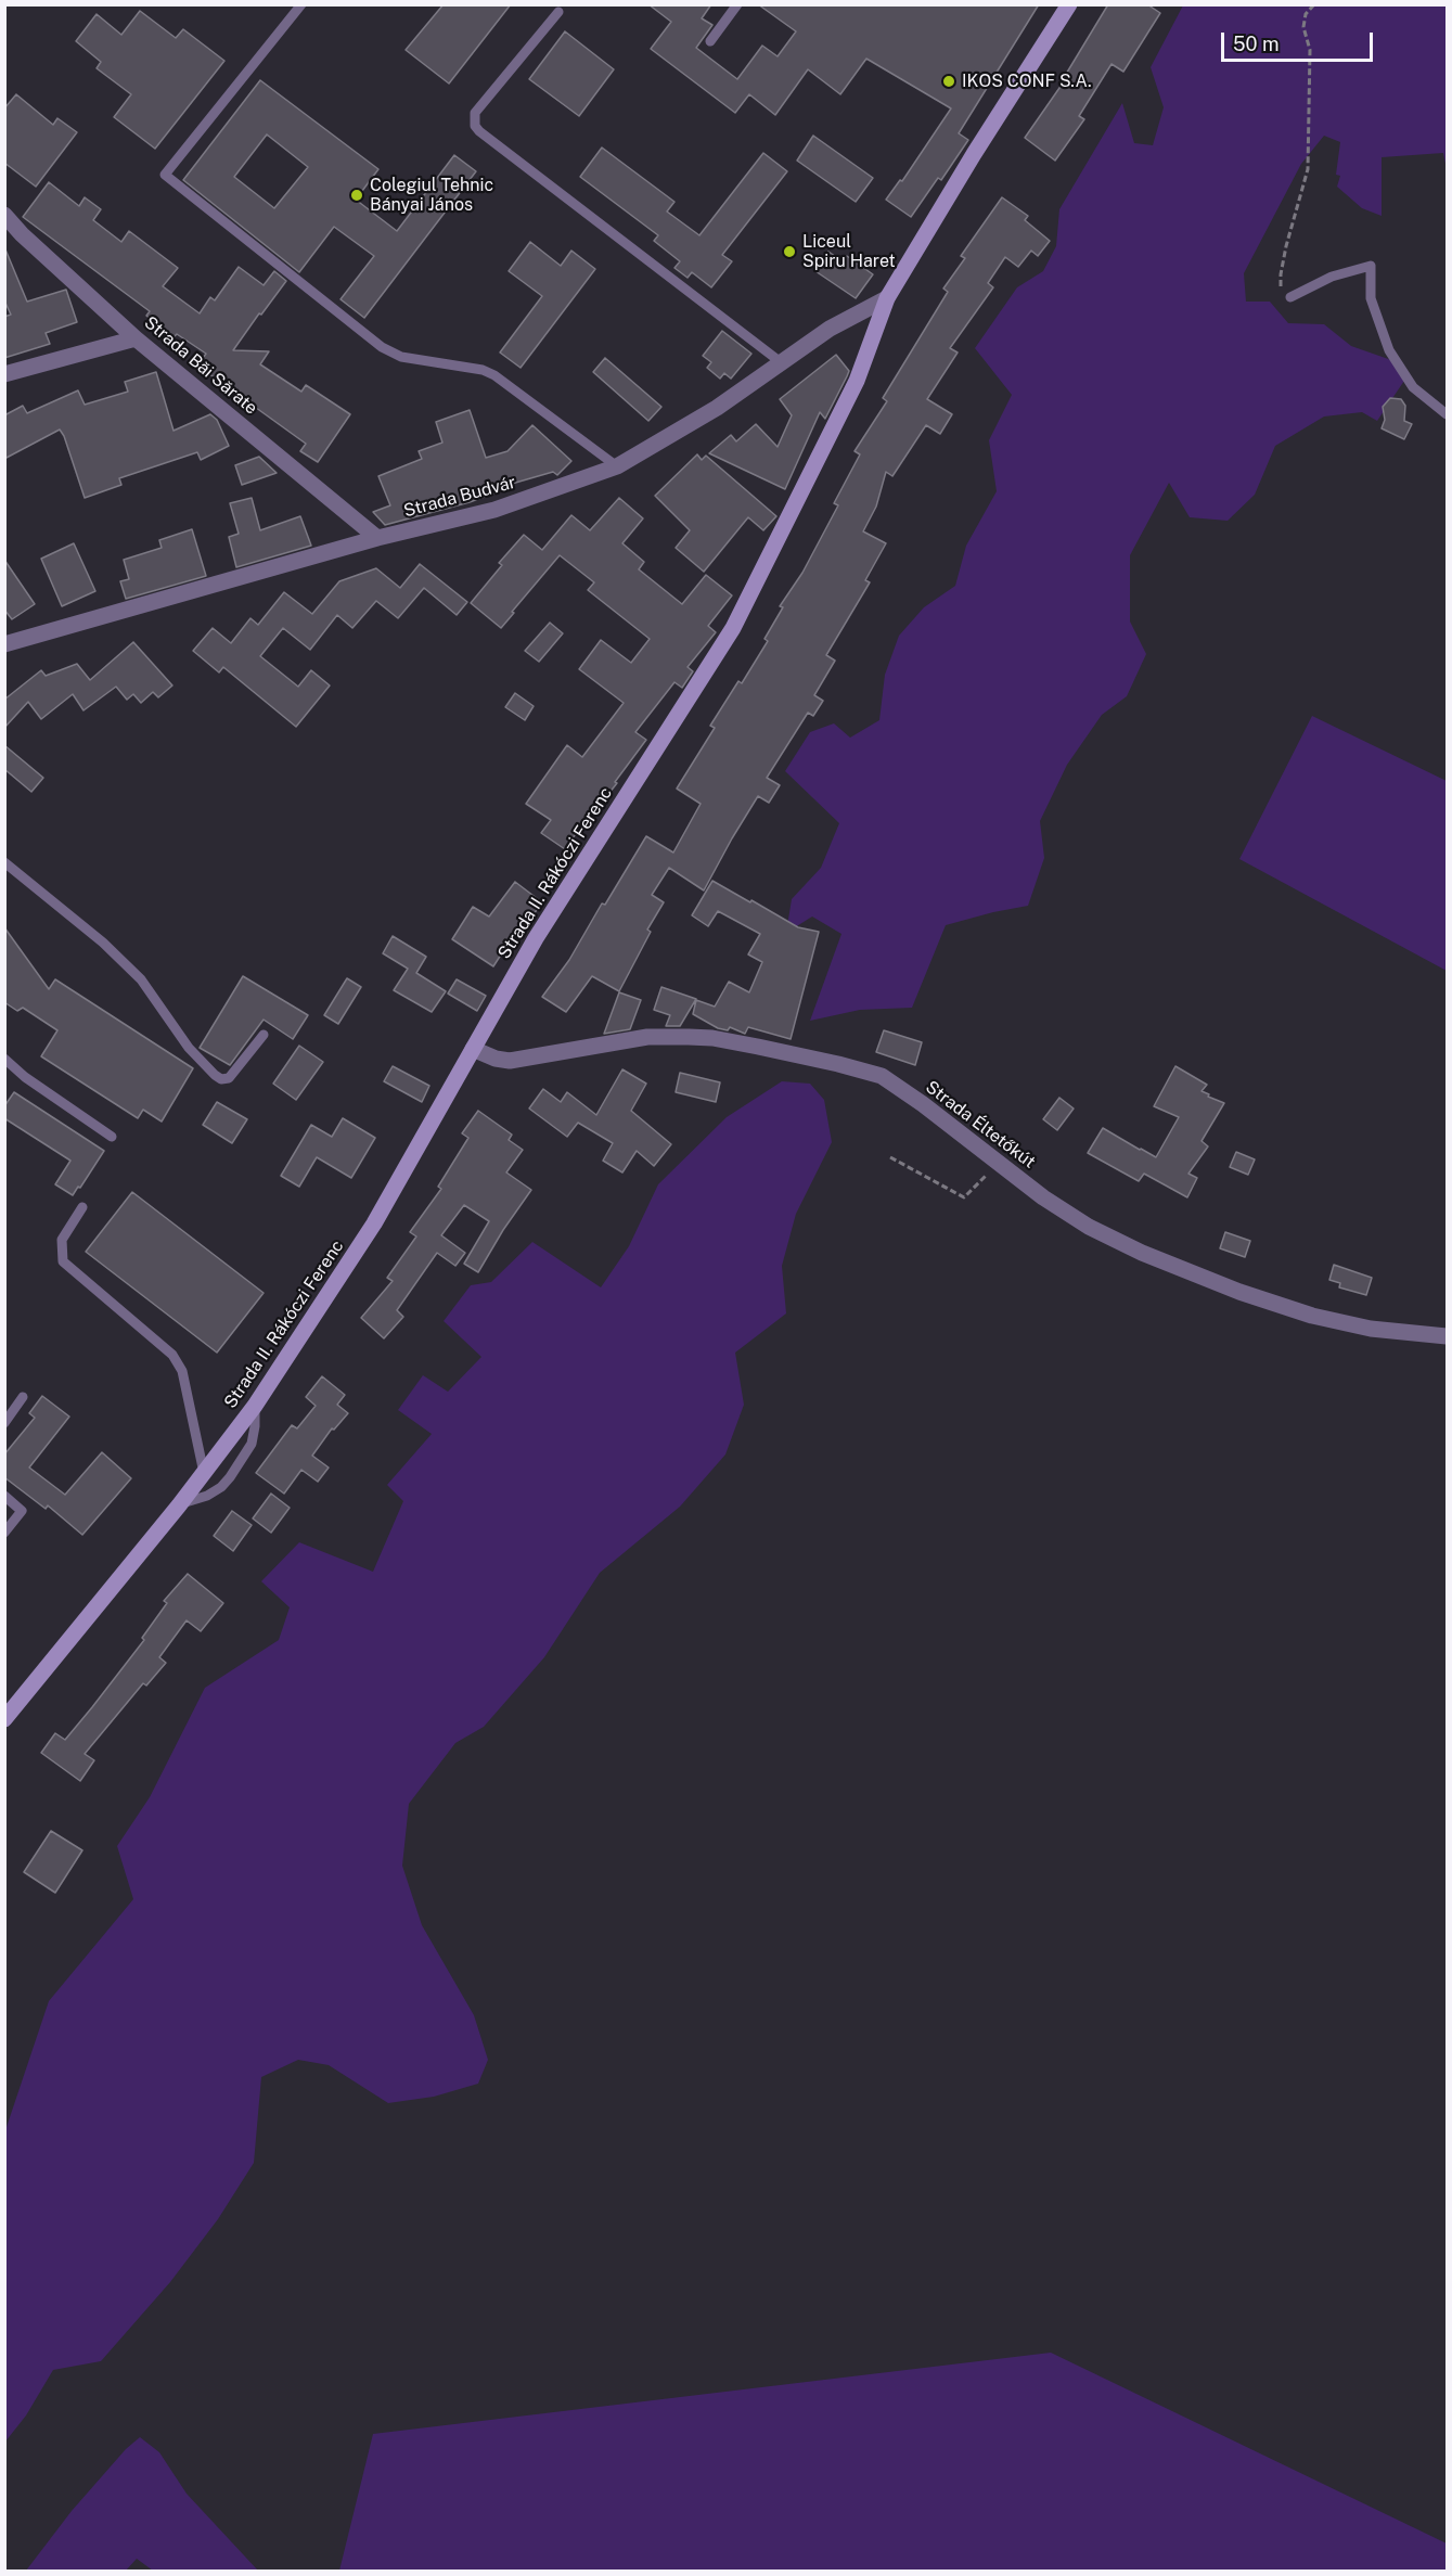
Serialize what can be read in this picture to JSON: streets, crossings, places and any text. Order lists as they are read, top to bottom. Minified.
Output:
{"streets":{"main road":["Strada II. Rákóczi Ferenc"],"street":["Strada Băi Sărate","Strada Budvár","Strada Éltetőkút"]},"crossings":[["Strada Băi Sărate","Strada Budvár"],["Strada Budvár","Strada II. Rákóczi Ferenc"],["Strada II. Rákóczi Ferenc","Strada Éltetőkút"]],"places":["IKOS CONF S.A.","Colegiul Tehnic Bányai János","Liceul Spiru Haret"],"scale_bar":"50 m"}
